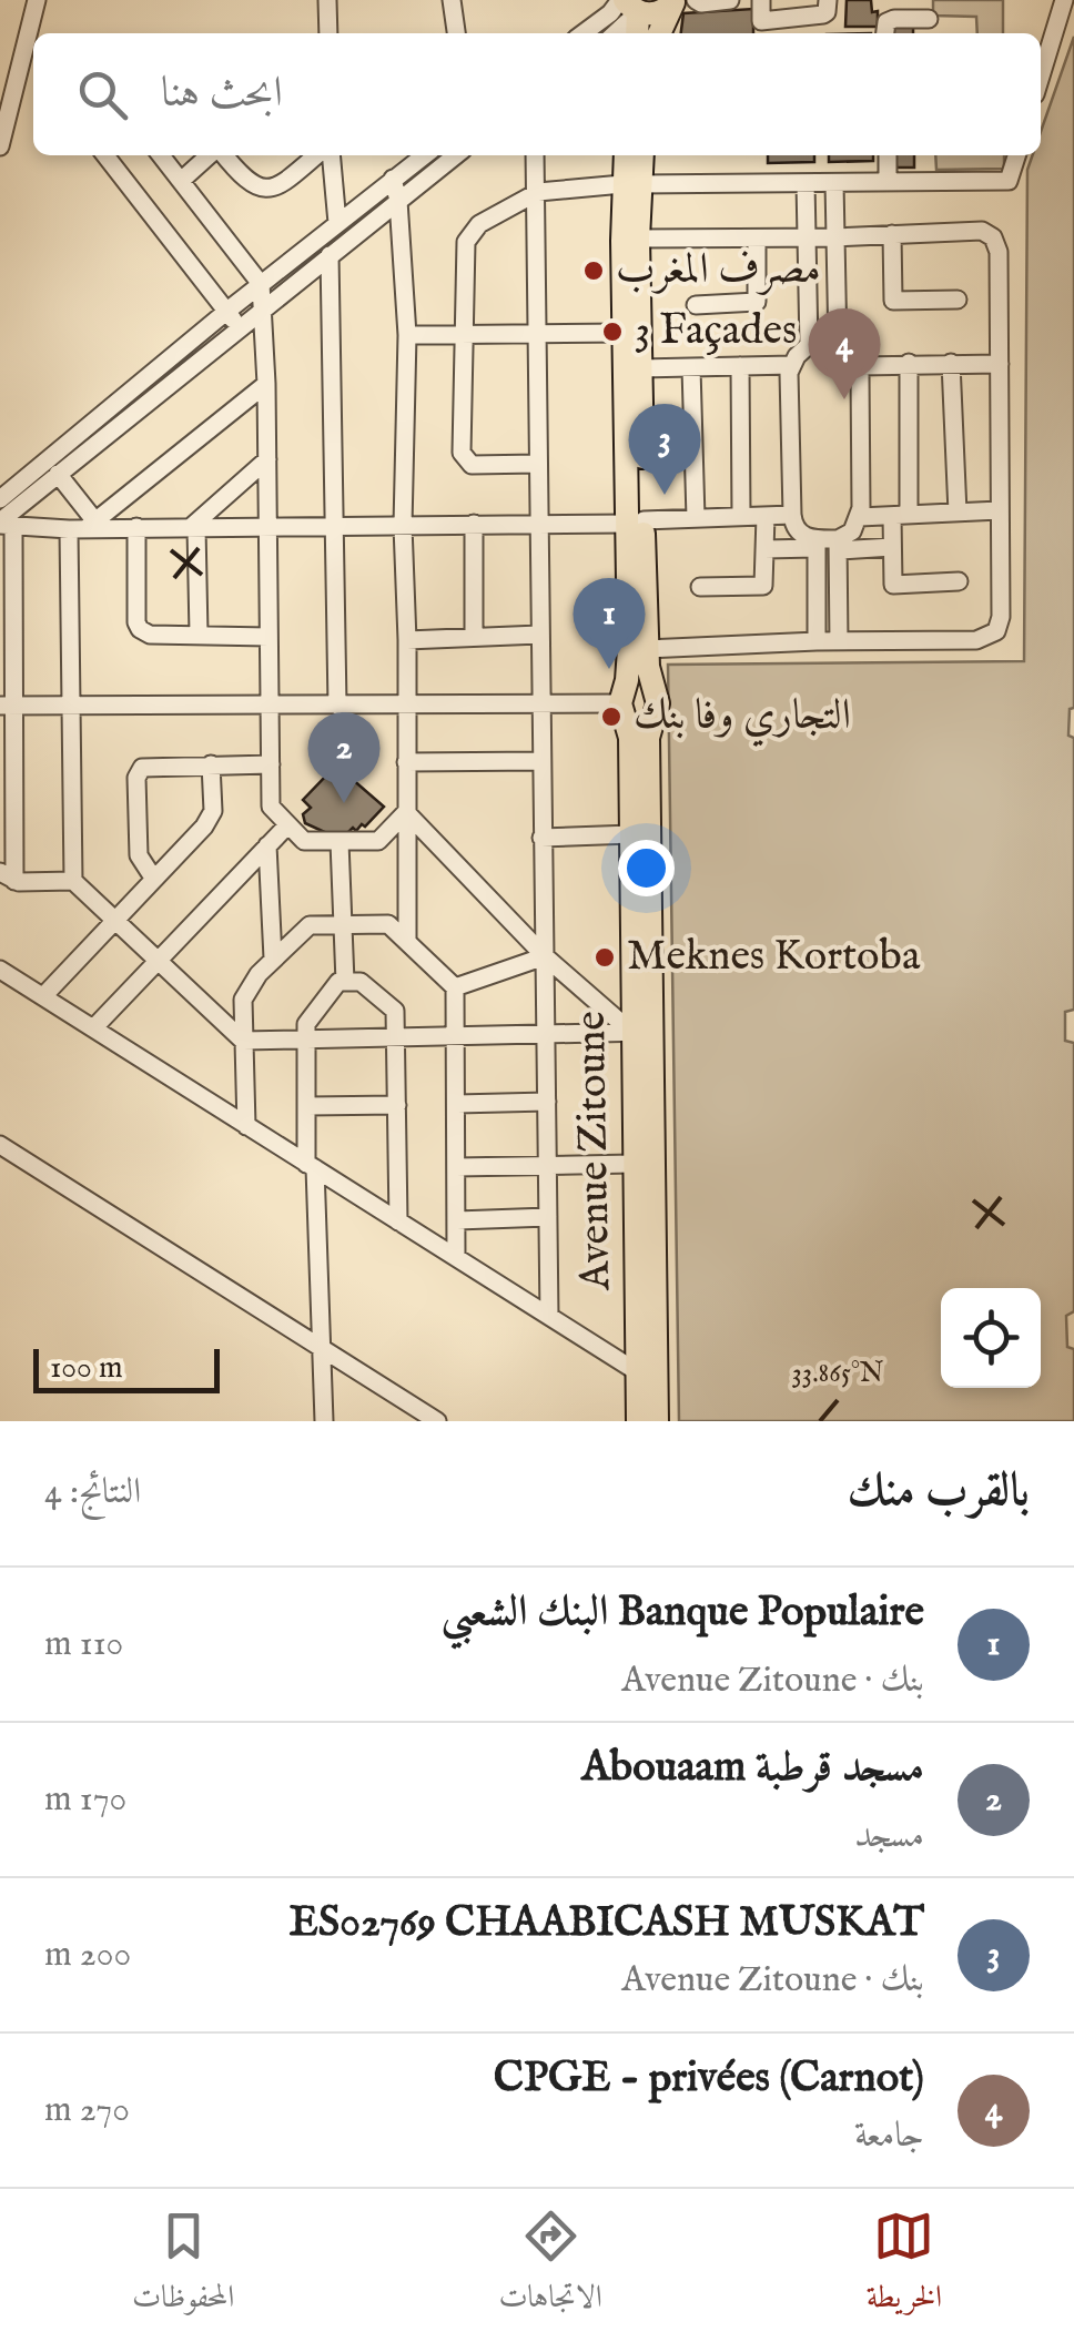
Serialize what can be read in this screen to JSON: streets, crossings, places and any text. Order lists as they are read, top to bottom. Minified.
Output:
{"streets":{"main road":["Avenue Zitoune"]},"places":["مصرف المغرب","3 Façades","التجاري وفا بنك","Meknes Kortoba"],"scale_bar":"100 m","page":{"search":"ابحث هنا","pins":["4","3","1","2"],"scale":"100 m","heading":["بالقرب منك","النتائج: 4"],"list":[{"mark":"1","name":"Banque Populaire البنك الشعبي","note":"بنك · Avenue Zitoune","value":"110 m"},{"mark":"2","name":"مسجد قرطبة Abouaam","note":"مسجد","value":"170 m"},{"mark":"3","name":"ES02769 CHAABICASH MUSKAT","note":"بنك · Avenue Zitoune","value":"200 m"},{"mark":"4","name":"CPGE - privées (Carnot)","note":"جامعة","value":"270 m"}],"nav":["الخريطة","الاتجاهات","المحفوظات"]},"coordinates":["33.865°N"]}
